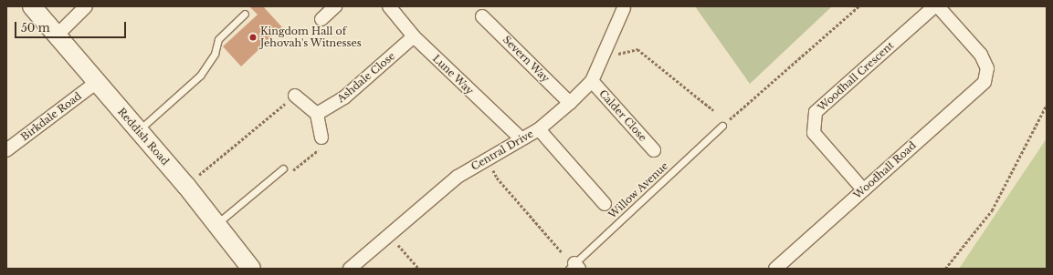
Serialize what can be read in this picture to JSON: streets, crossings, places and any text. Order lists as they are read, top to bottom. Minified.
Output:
{"streets":{"main road":["Reddish Road"],"street":["Severn Way","Lune Way","Woodhall Crescent","Ashdale Close","Calder Close","Birkdale Road","Central Drive","Woodhall Road"],"lane":["Willow Avenue"]},"crossings":[["Severn Way","Central Drive"],["Lune Way","Ashdale Close"],["Lune Way","Central Drive"],["Woodhall Crescent","Woodhall Road"],["Calder Close","Central Drive"],["Birkdale Road","Reddish Road"]],"places":["Kingdom Hall of Jehovah's Witnesses"],"scale_bar":"50 m"}
